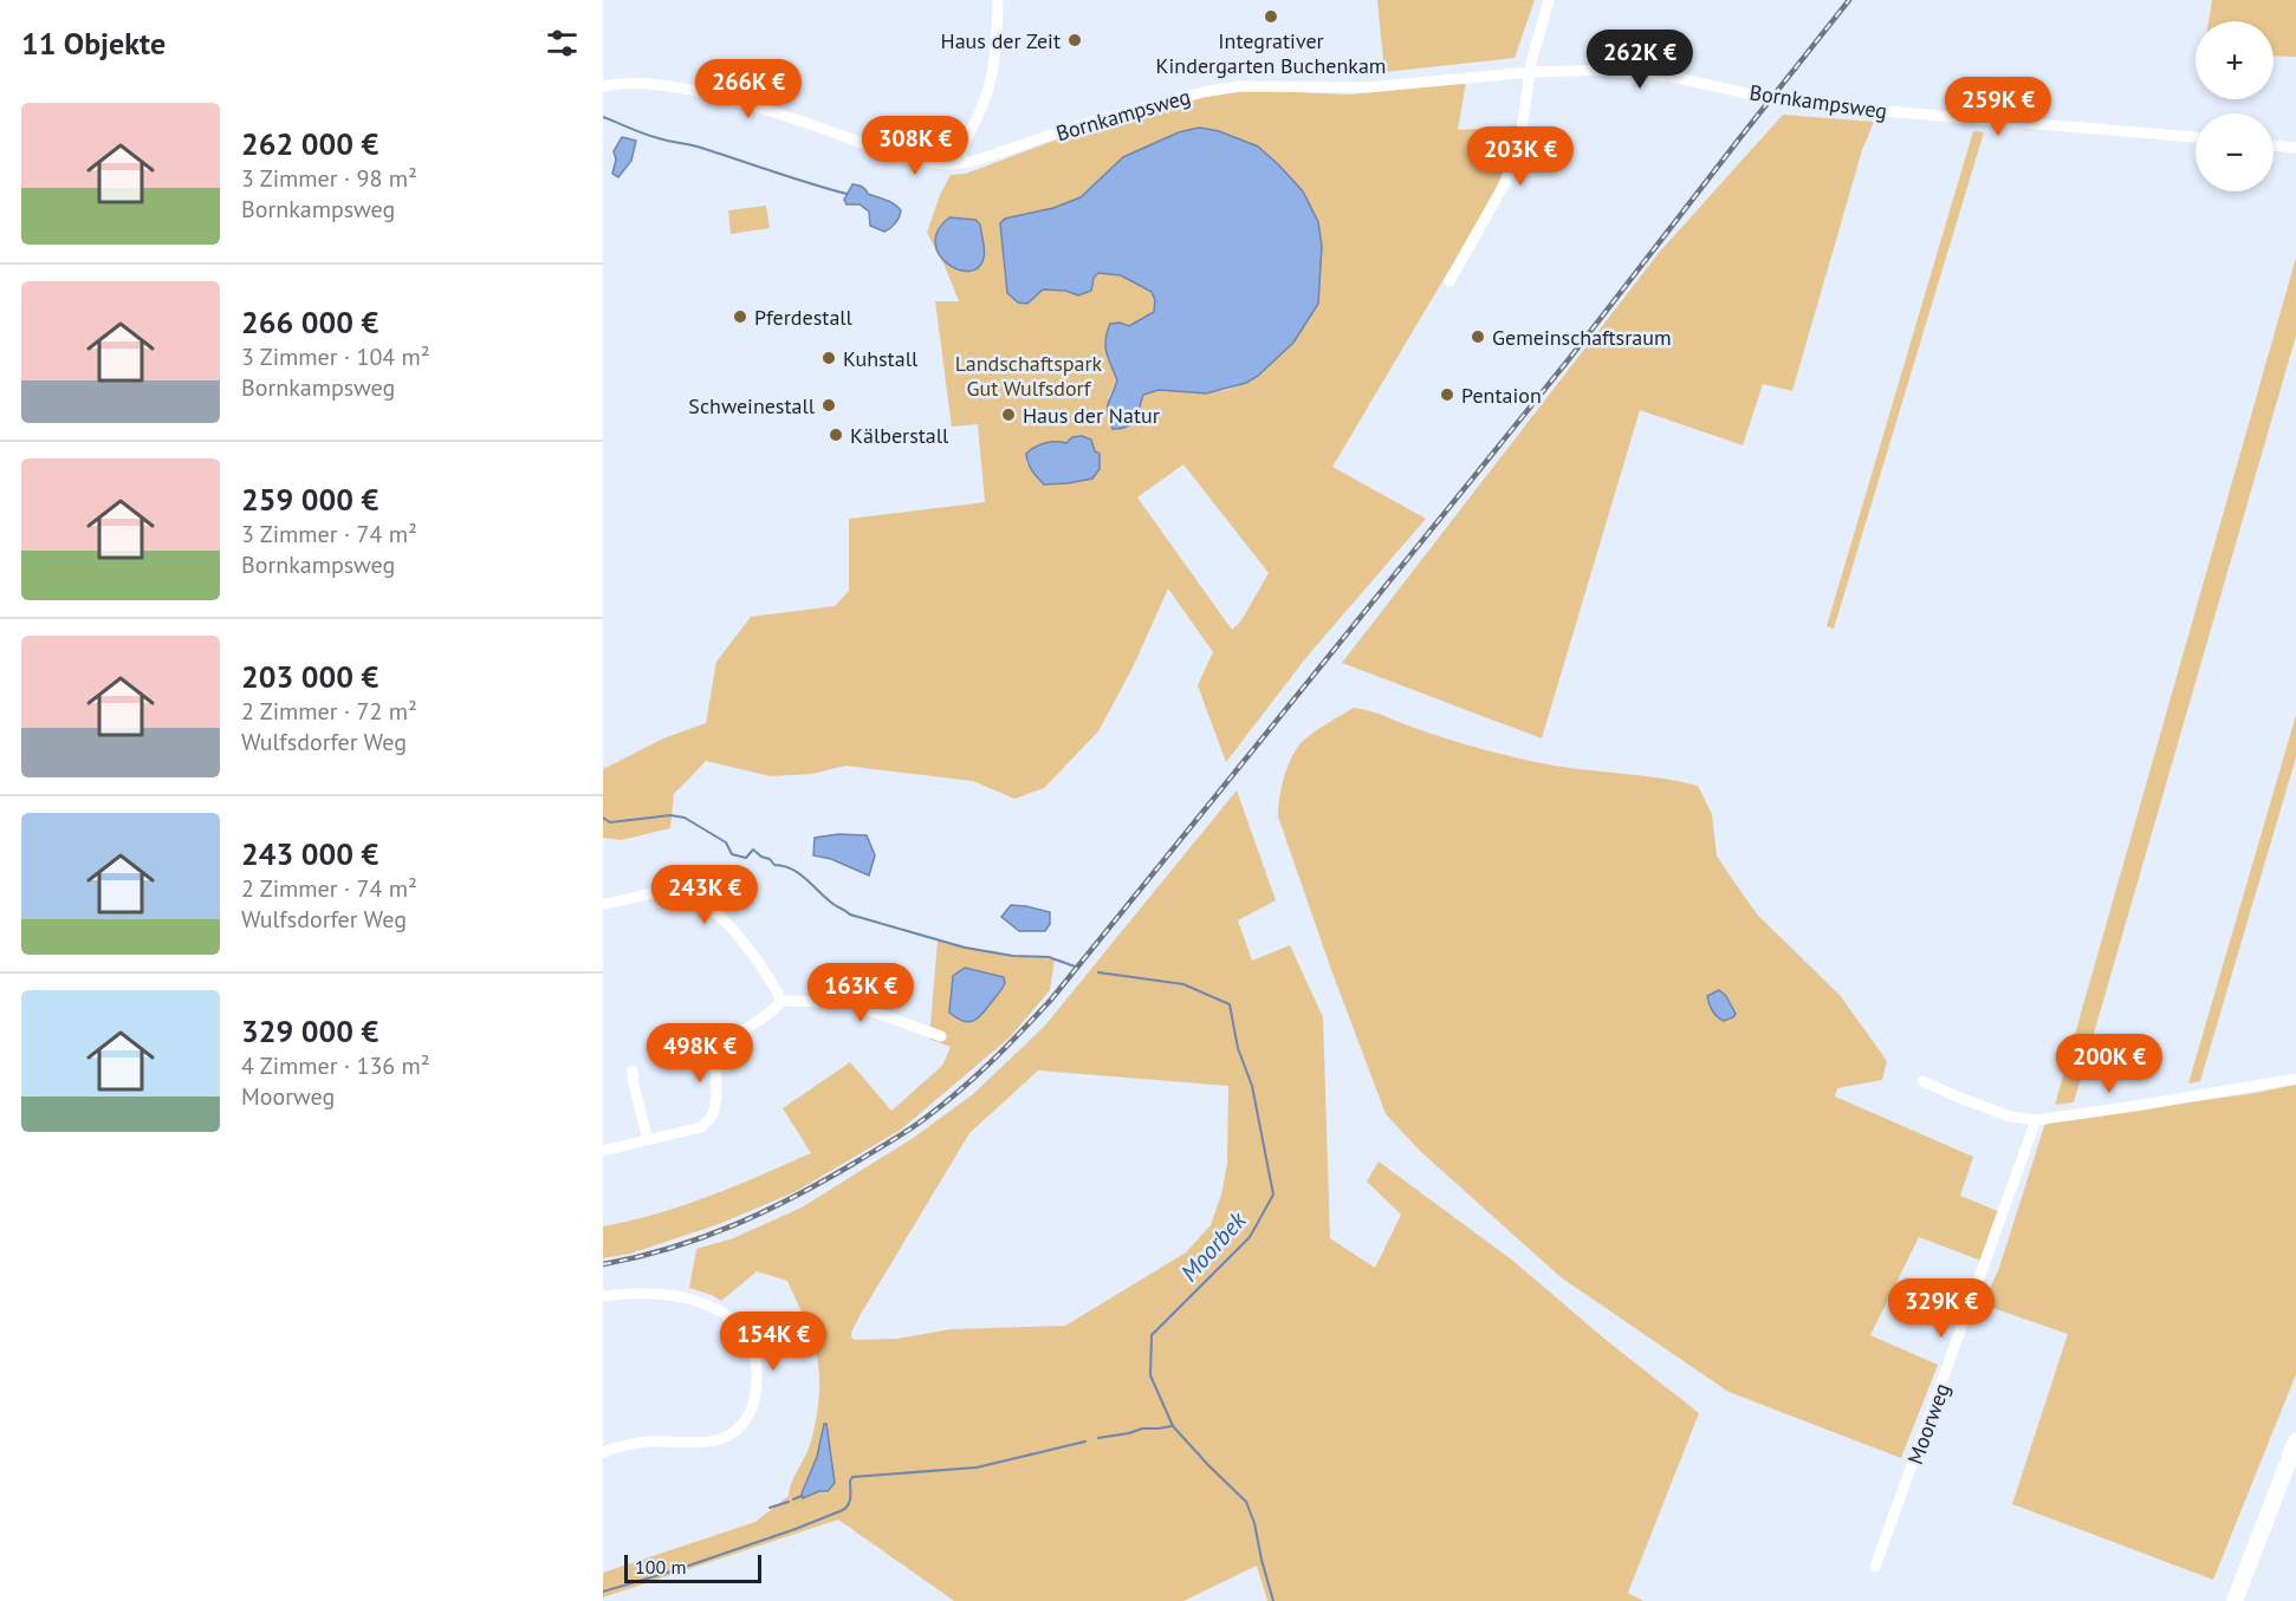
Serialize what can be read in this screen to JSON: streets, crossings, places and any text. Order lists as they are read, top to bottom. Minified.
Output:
{"streets":{"street":["Bornkampsweg","Moorweg"]},"water":["Moorbek"],"parks":["Landschaftspark Gut Wulfsdorf"],"places":["Integrativer Kindergarten Buchenkam","Haus der Zeit","Pferdestall","Gemeinschaftsraum","Kuhstall","Pentaion","Schweinestall","Haus der Natur","Kälberstall"],"scale_bar":"100 m","page":{"heading":"11 Objekte","map_buttons":["+","−"],"price":["262K €","266K €","259K €","308K €","203K €","243K €","163K €","498K €","200K €","329K €","154K €"],"list":[{"name":"262 000 €","note":"3 Zimmer · 98 m² · Bornkampsweg"},{"name":"266 000 €","note":"3 Zimmer · 104 m² · Bornkampsweg"},{"name":"259 000 €","note":"3 Zimmer · 74 m² · Bornkampsweg"},{"name":"203 000 €","note":"2 Zimmer · 72 m² · Wulfsdorfer Weg"},{"name":"243 000 €","note":"2 Zimmer · 74 m² · Wulfsdorfer Weg"},{"name":"329 000 €","note":"4 Zimmer · 136 m² · Moorweg"}],"scale":"100 m"}}
